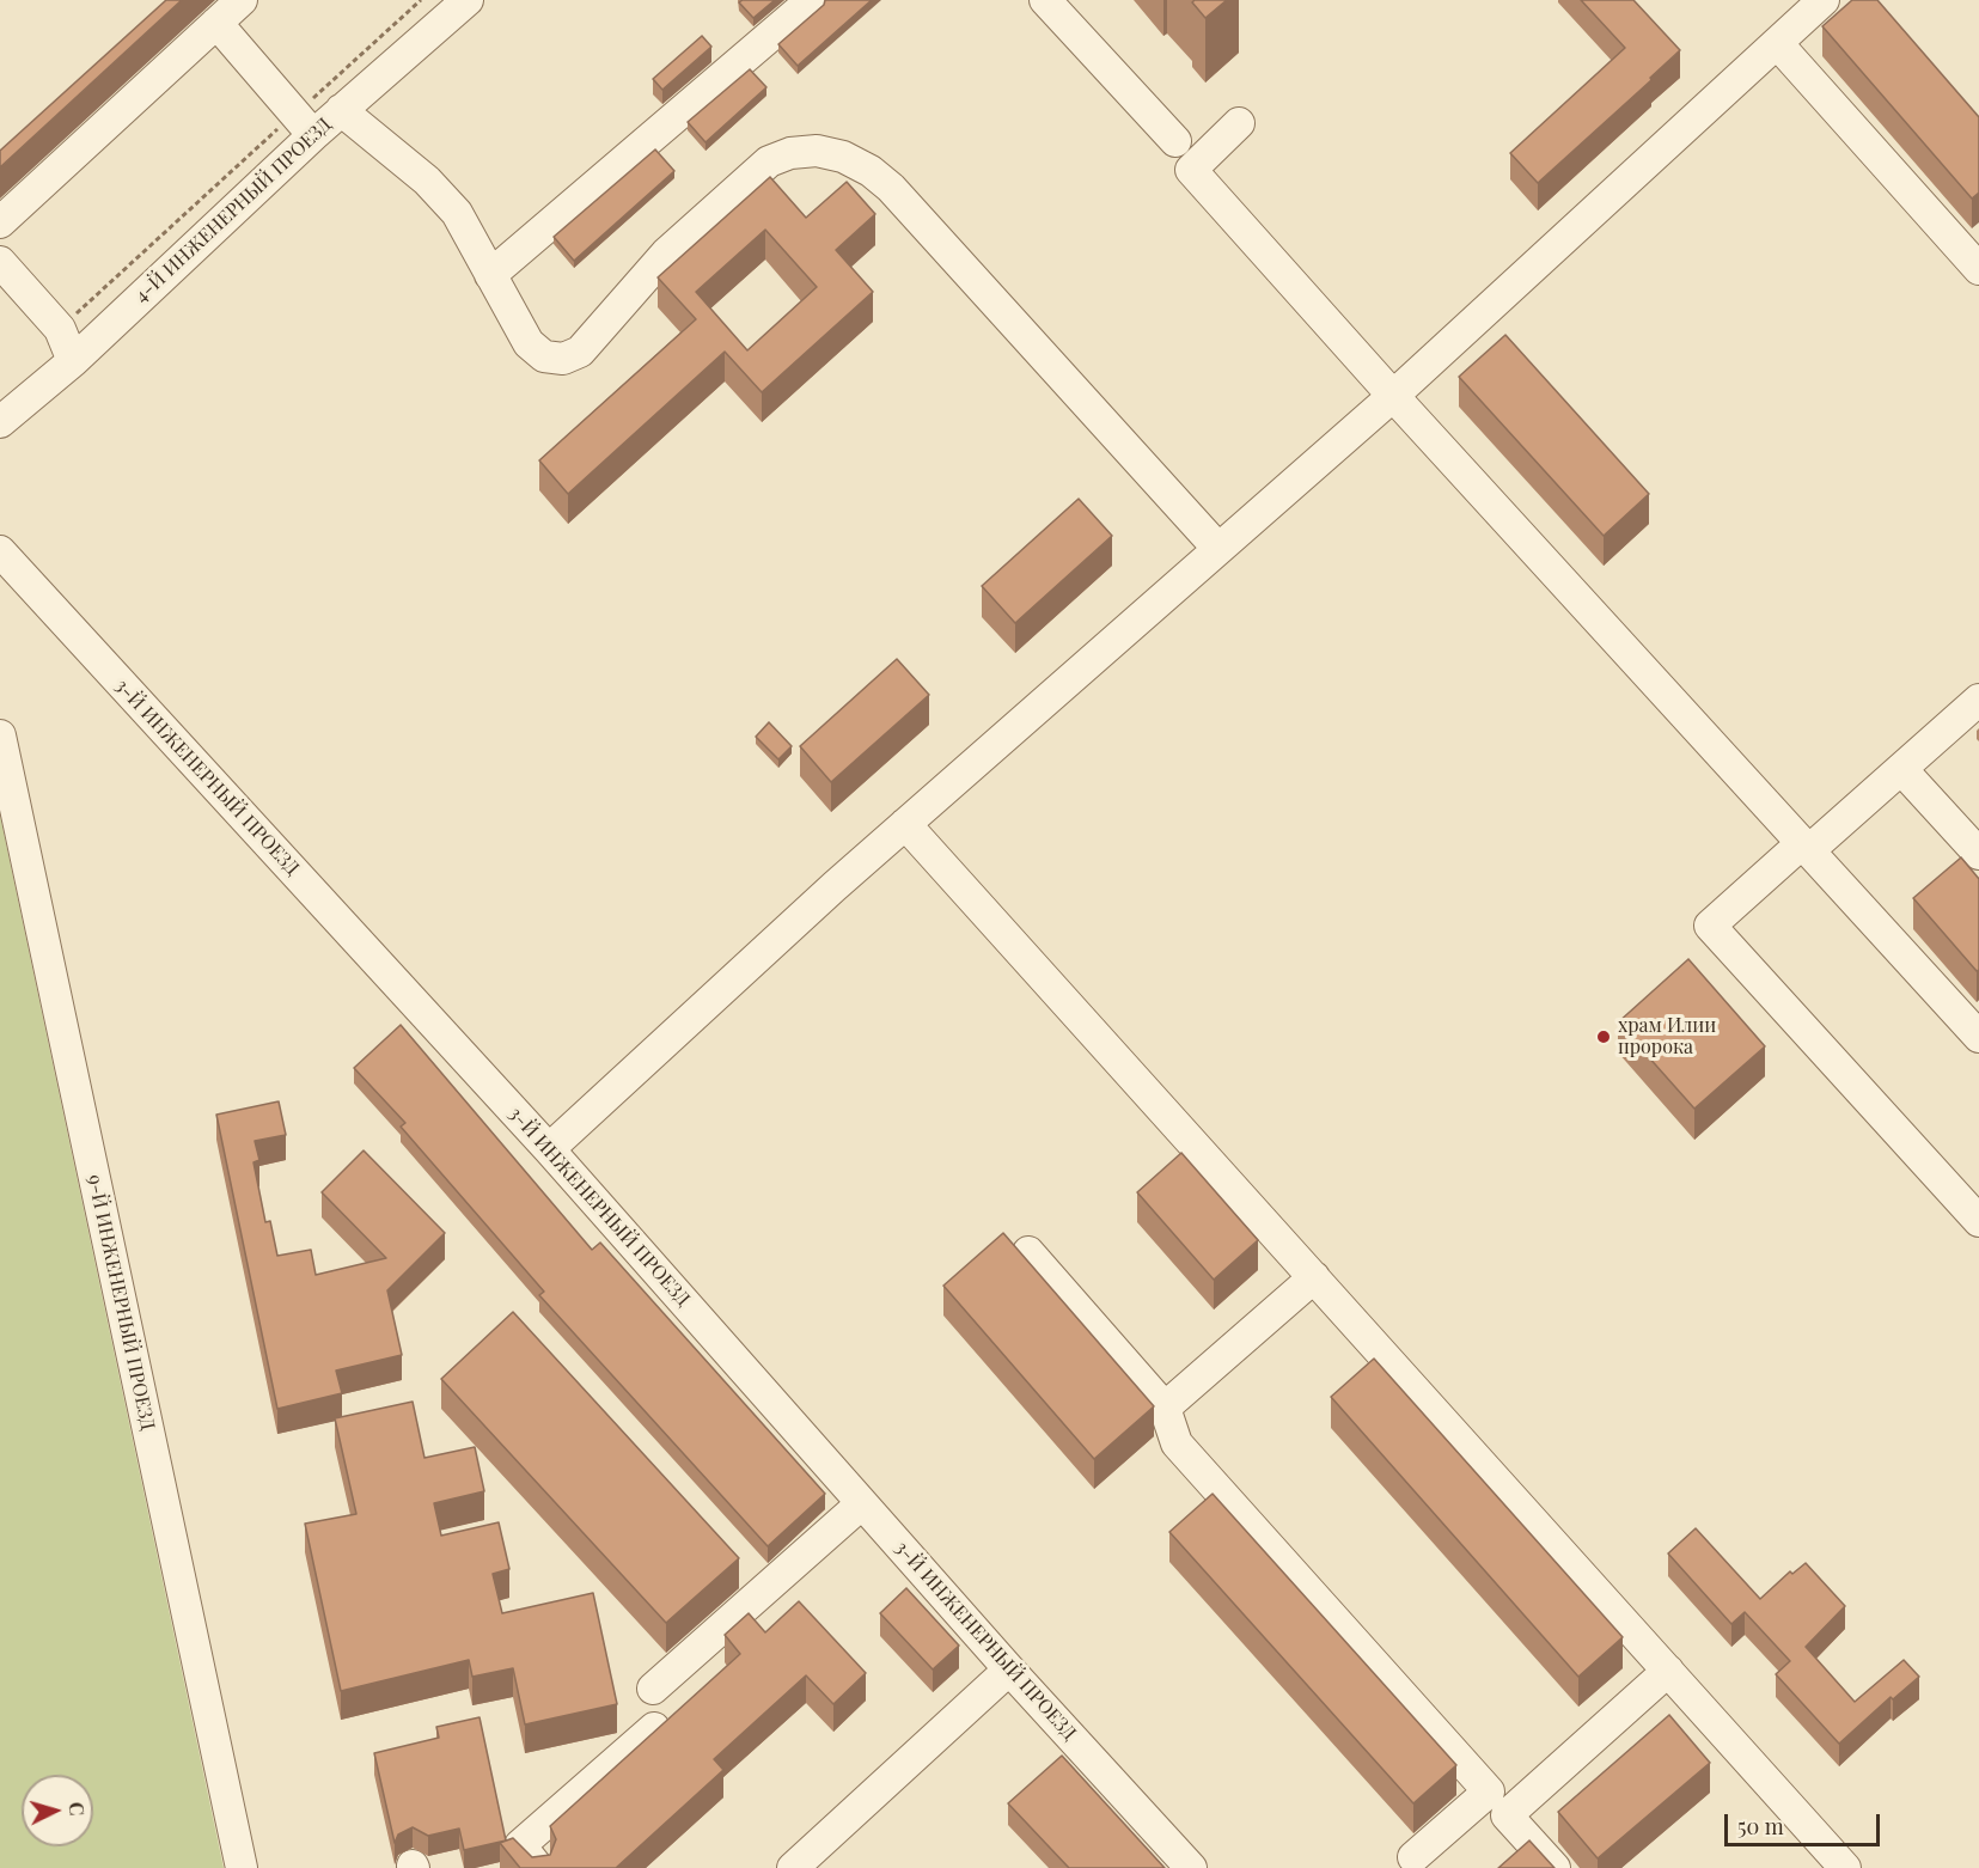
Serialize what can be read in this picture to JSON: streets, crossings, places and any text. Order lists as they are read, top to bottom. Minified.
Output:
{"streets":{"street":["4-Й ИНЖЕНЕРНЫЙ ПРОЕЗД","3-Й ИНЖЕНЕРНЫЙ ПРОЕЗД","9-Й ИНЖЕНЕРНЫЙ ПРОЕЗД"]},"places":["храм Илии пророка"],"scale_bar":"50 m","north":"right"}
